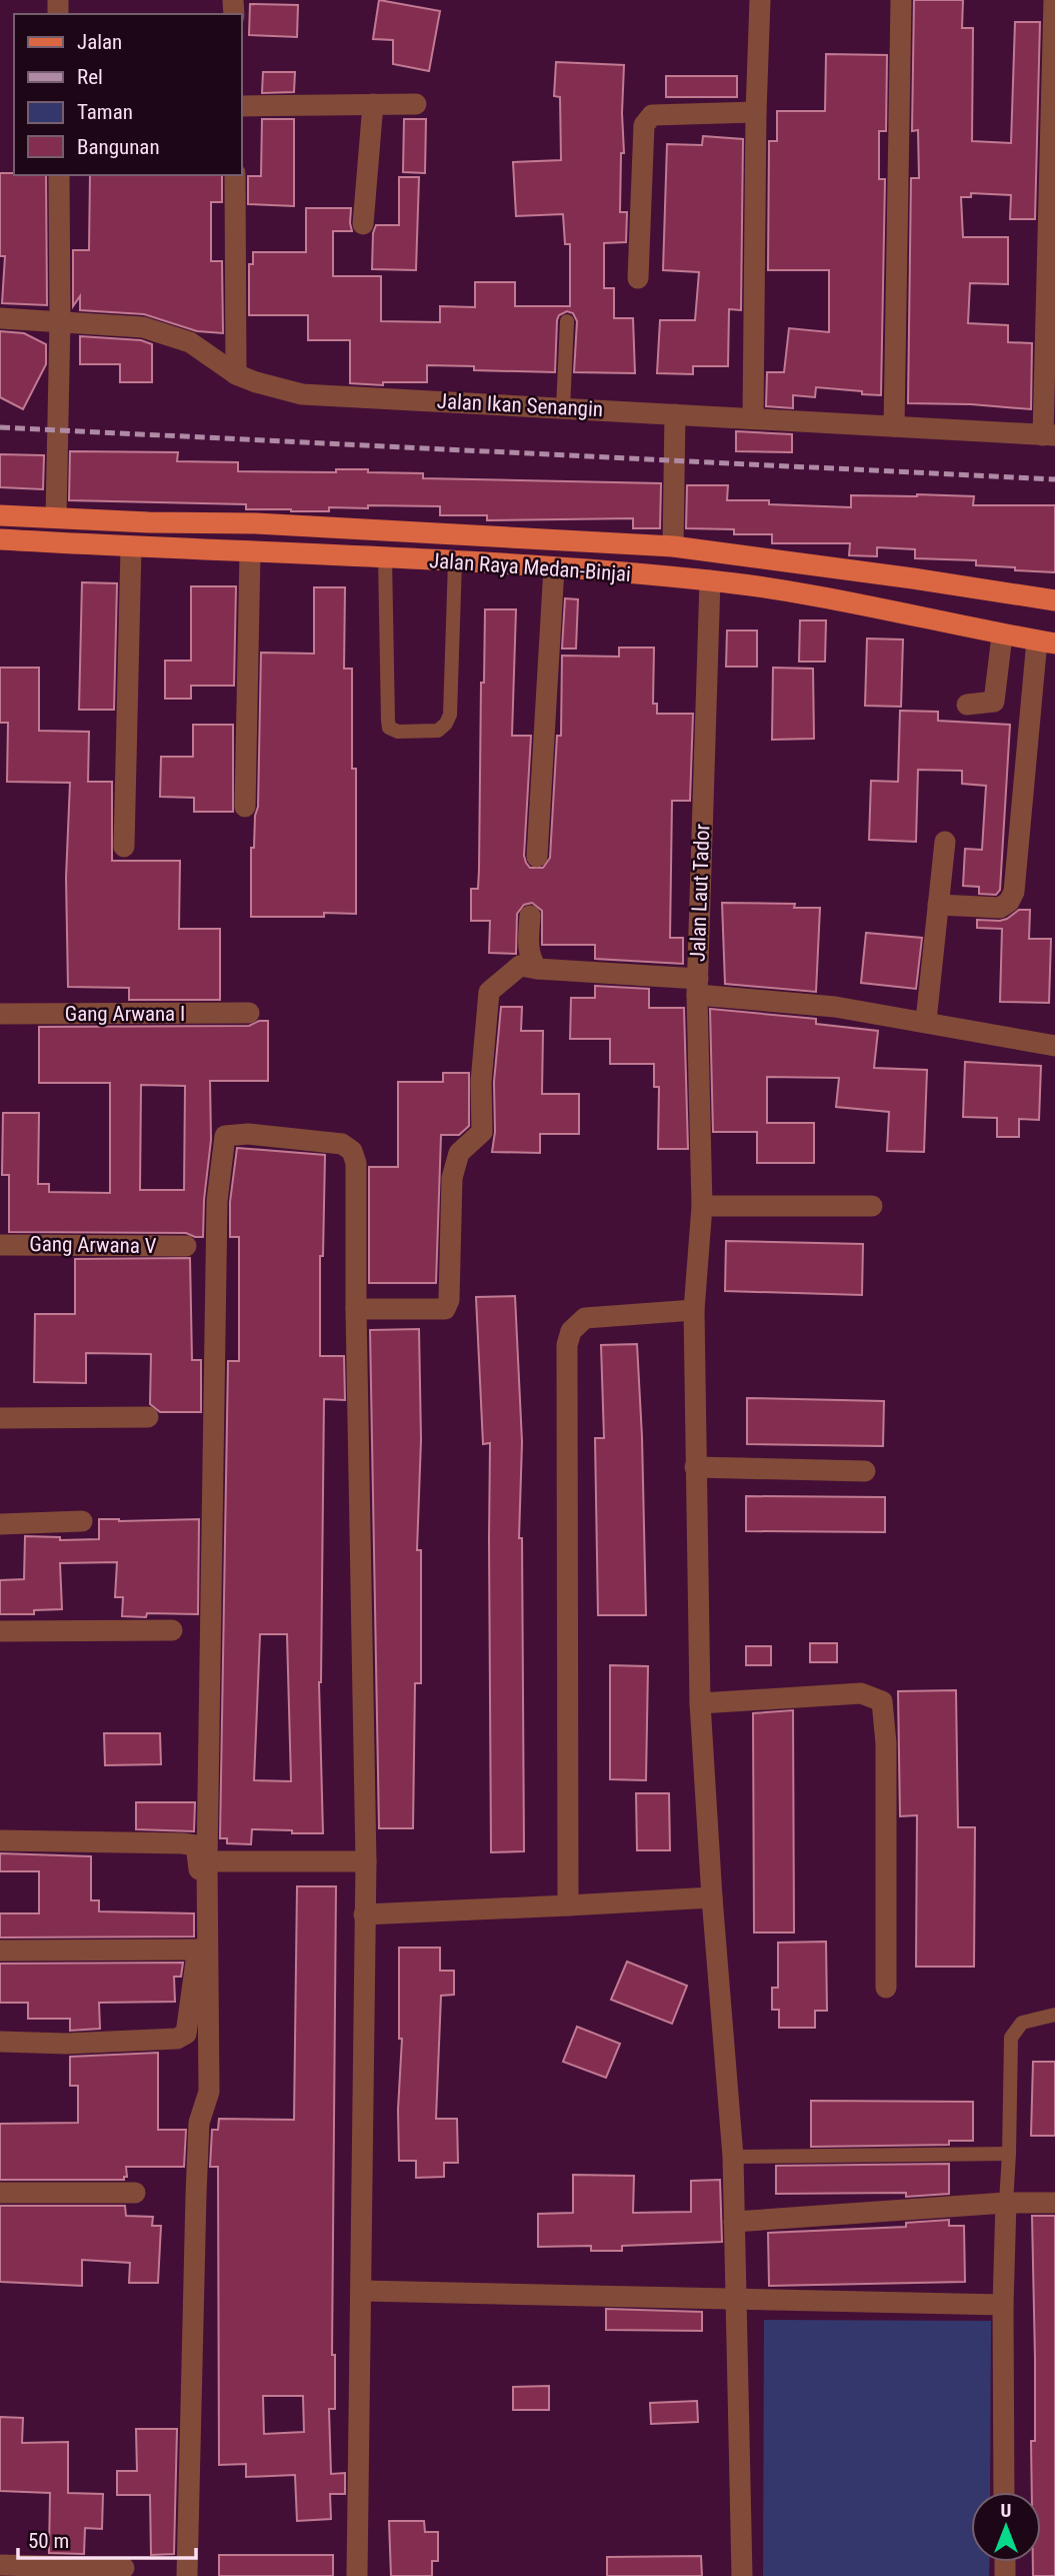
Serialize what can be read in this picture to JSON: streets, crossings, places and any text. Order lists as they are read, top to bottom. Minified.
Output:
{"streets":{"main road":["Jalan Raya Medan-Binjai"],"street":["Jalan Ikan Senangin","Jalan Laut Tador","Gang Arwana I","Gang Arwana V"]},"crossings":[["Jalan Raya Medan-Binjai","Jalan Laut Tador"]],"legend":["Jalan","Rel","Taman","Bangunan"],"scale_bar":"50 m","north":"top"}
